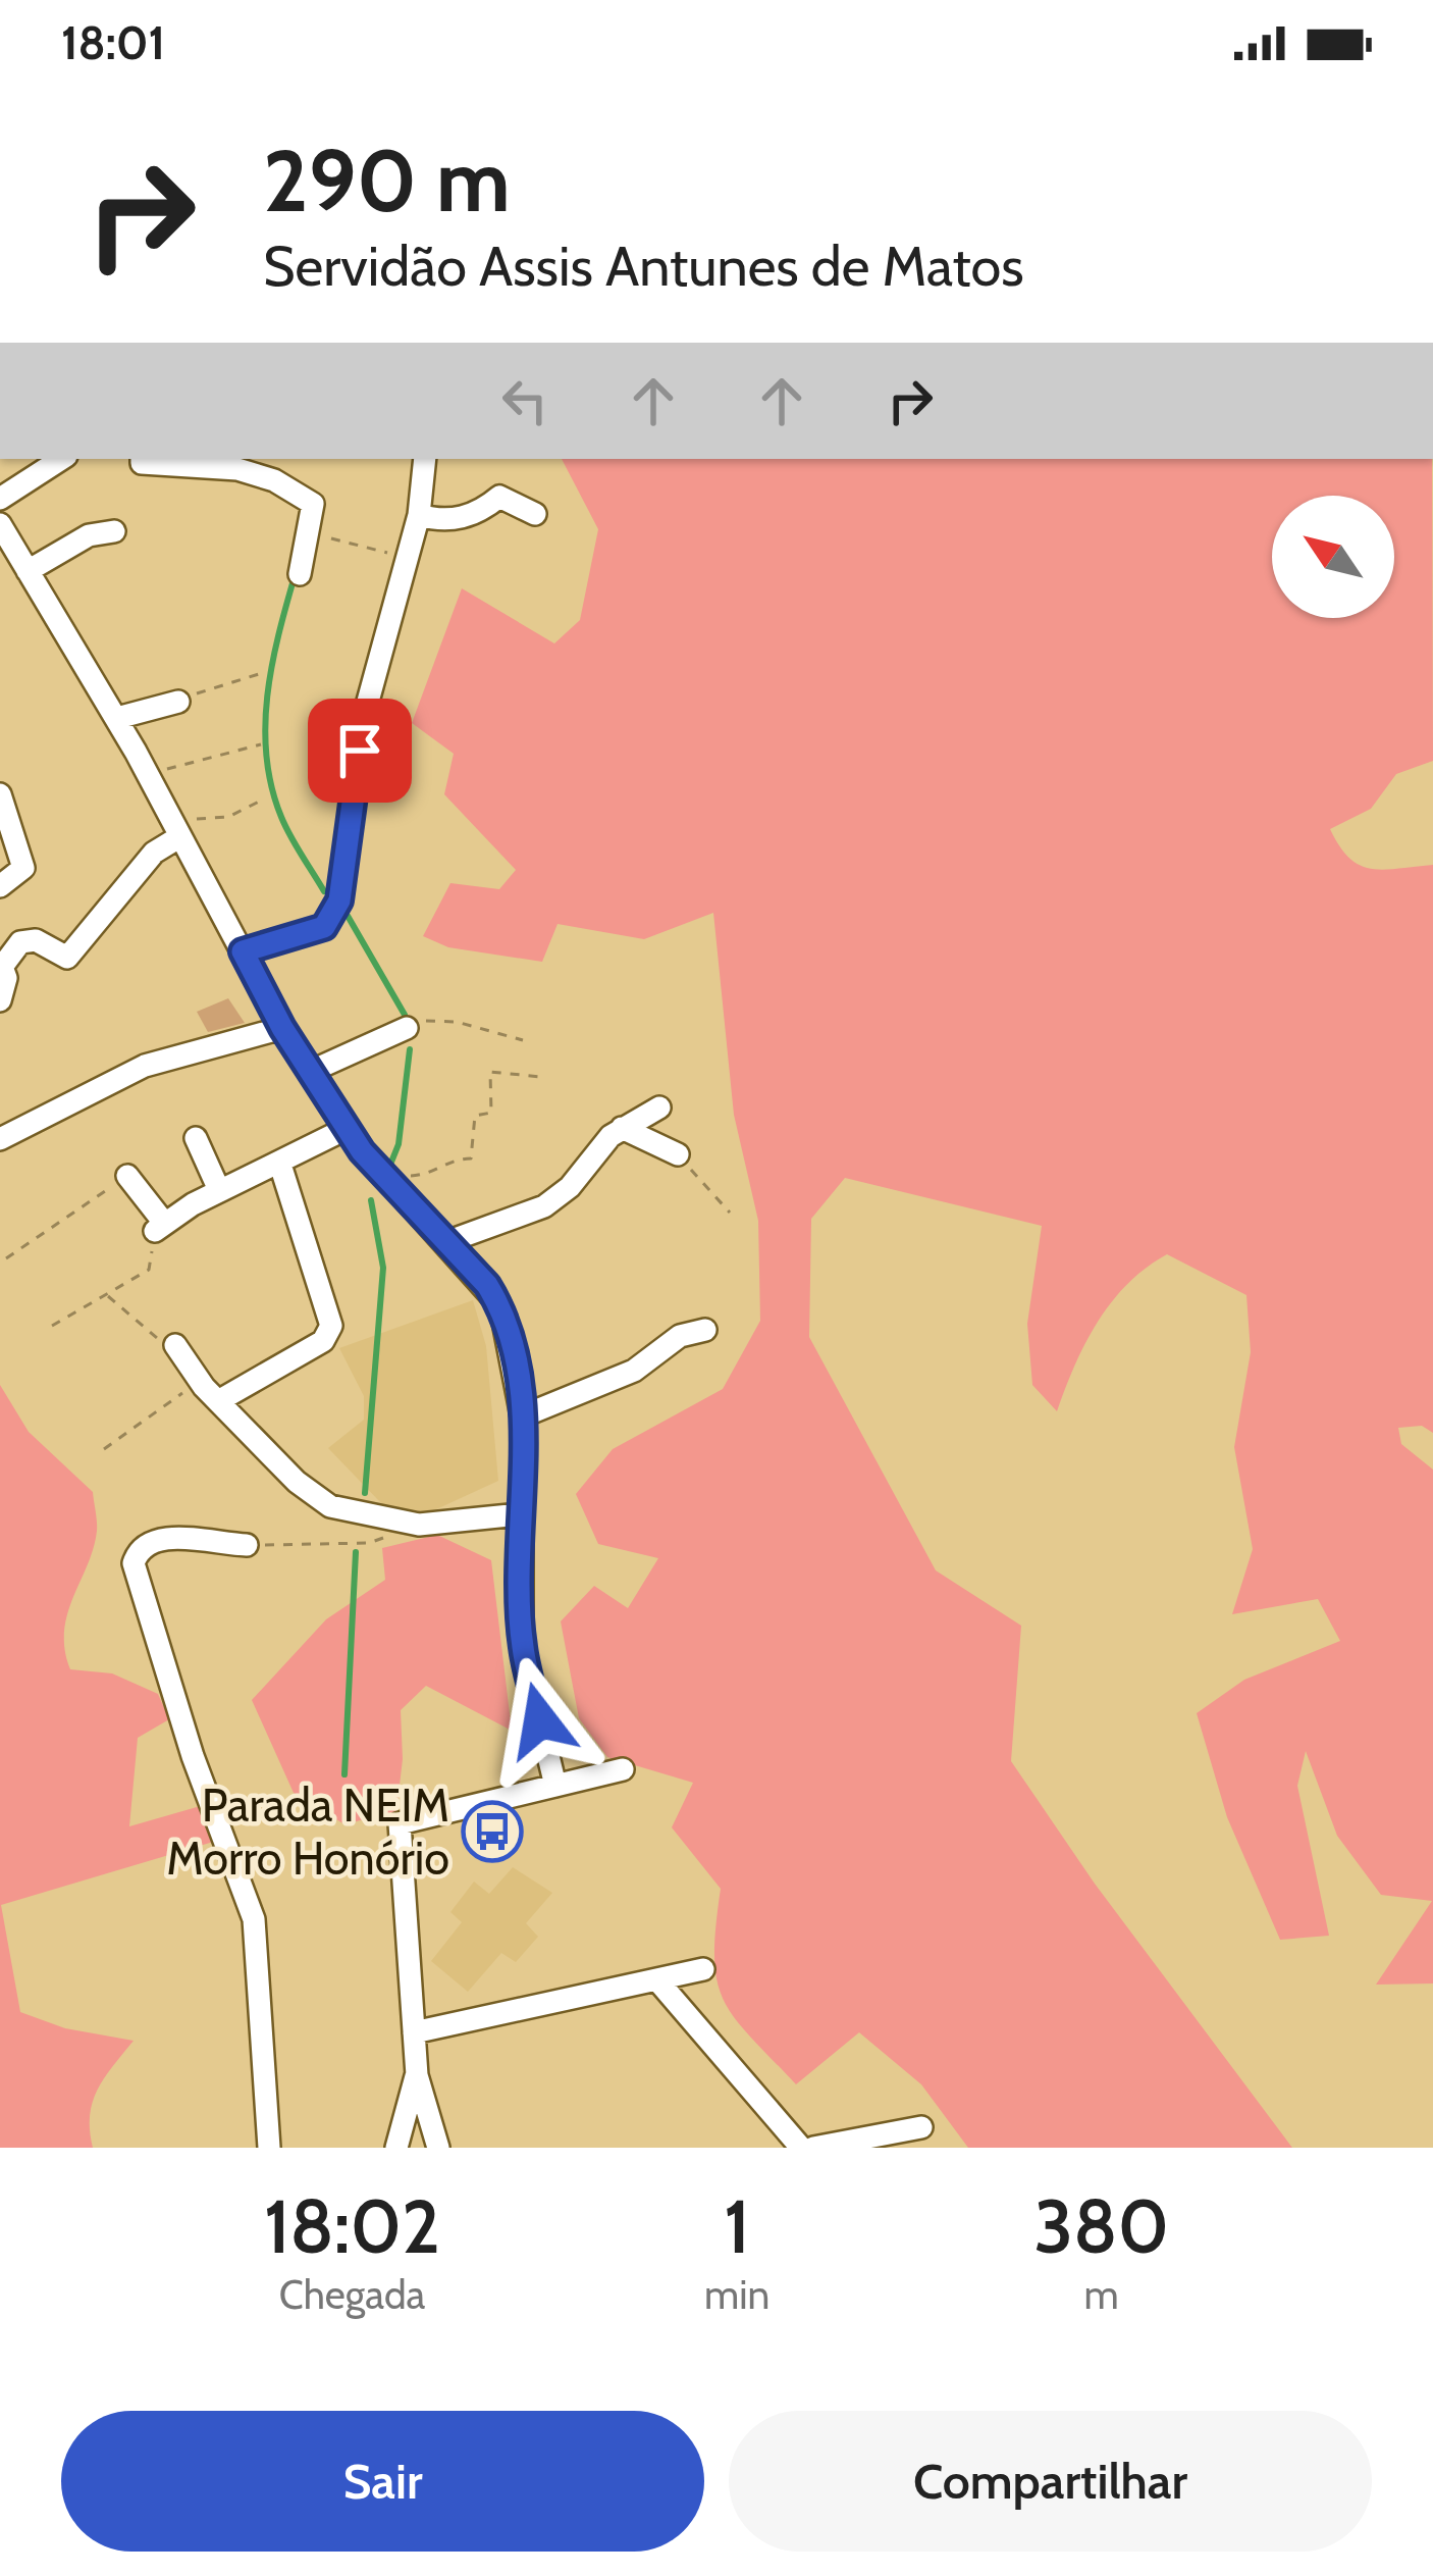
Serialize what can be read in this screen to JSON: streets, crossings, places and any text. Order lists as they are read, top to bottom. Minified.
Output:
{"places":{"bus stop":["Parada NEIM Morro Honório"]},"north":"top left","page":{"status":"18:01","turn":["290 m","Servidão Assis Antunes de Matos"],"eta":["18:02","Chegada","1","min","380","m"],"buttons":["Sair","Compartilhar"]}}
